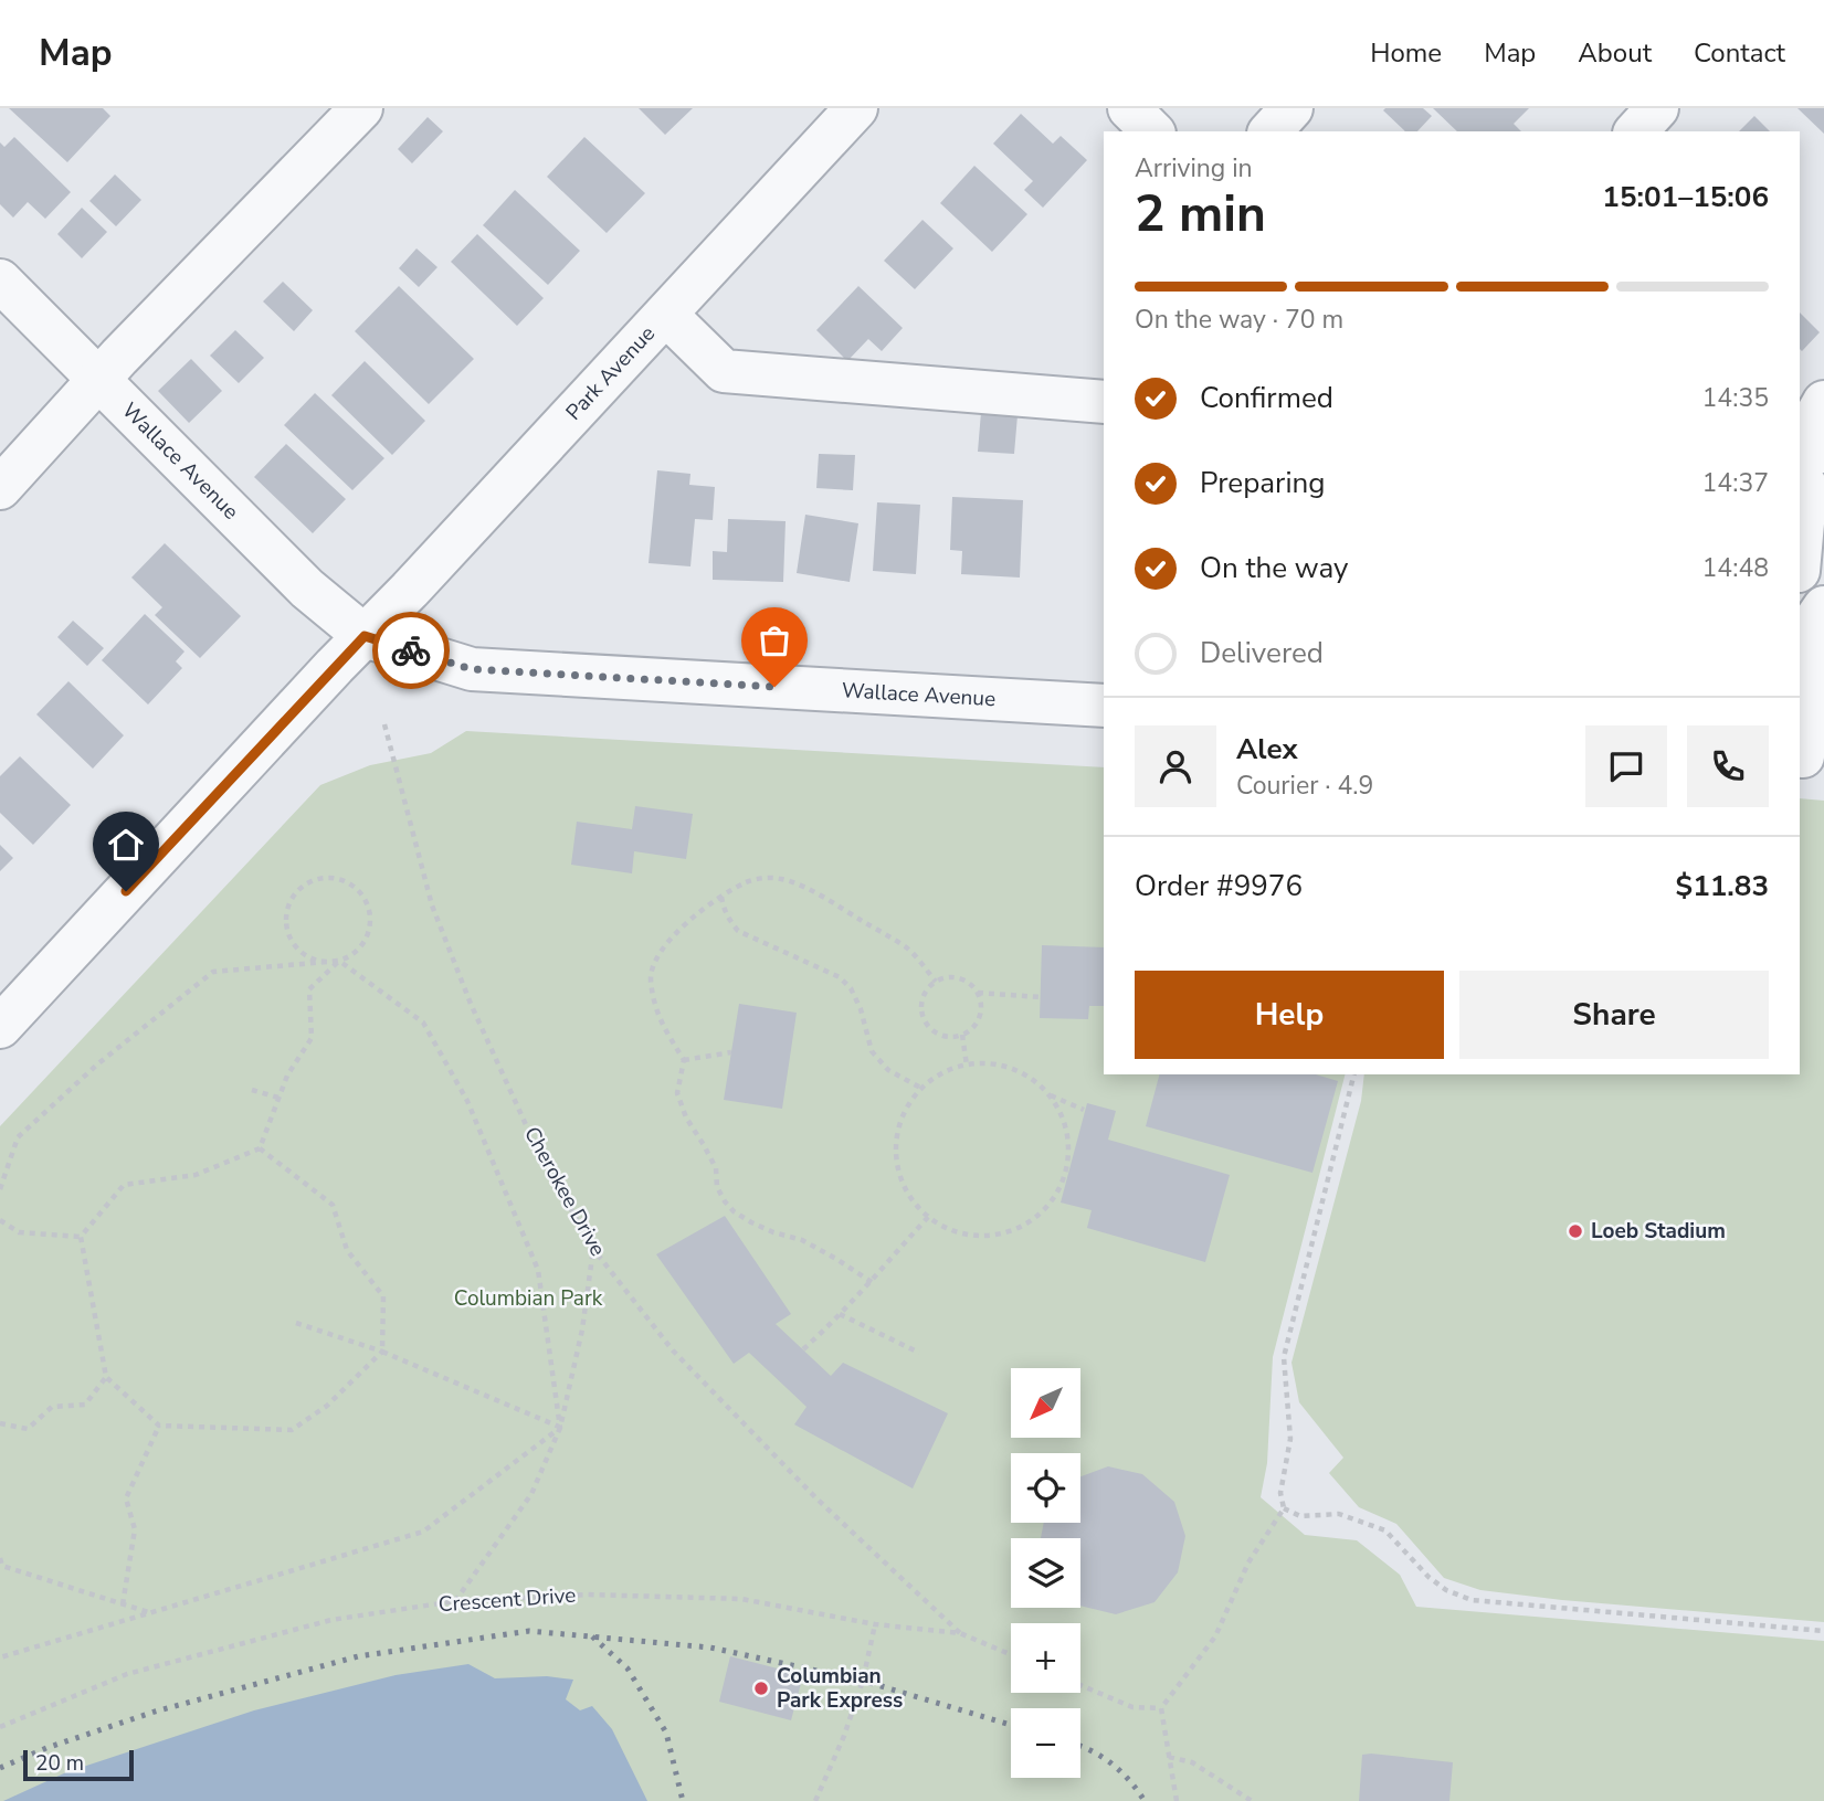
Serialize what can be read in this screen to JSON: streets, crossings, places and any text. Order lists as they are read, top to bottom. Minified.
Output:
{"streets":{"street":["Park Avenue","Wallace Avenue"],"path":["Cherokee Drive","Crescent Drive"]},"crossings":[["Park Avenue","Wallace Avenue"],["Cherokee Drive","Crescent Drive"]],"parks":["Columbian Park"],"places":["Loeb Stadium","Columbian Park Express"],"scale_bar":"20 m","north":"bottom left","page":{"header":"Map","nav":["Home","Map","About","Contact"],"heading":["2 min","Arriving in","15:01–15:06"],"panel":["Alex","Courier · 4.9","Order #9976","$11.83"],"bar":"On the way · 70 m","list":[["Confirmed","14:35"],["Preparing","14:37"],["On the way","14:48"],"Delivered"],"buttons":["Help","Share"],"map_buttons":["+","−"],"scale":"20 m"}}
